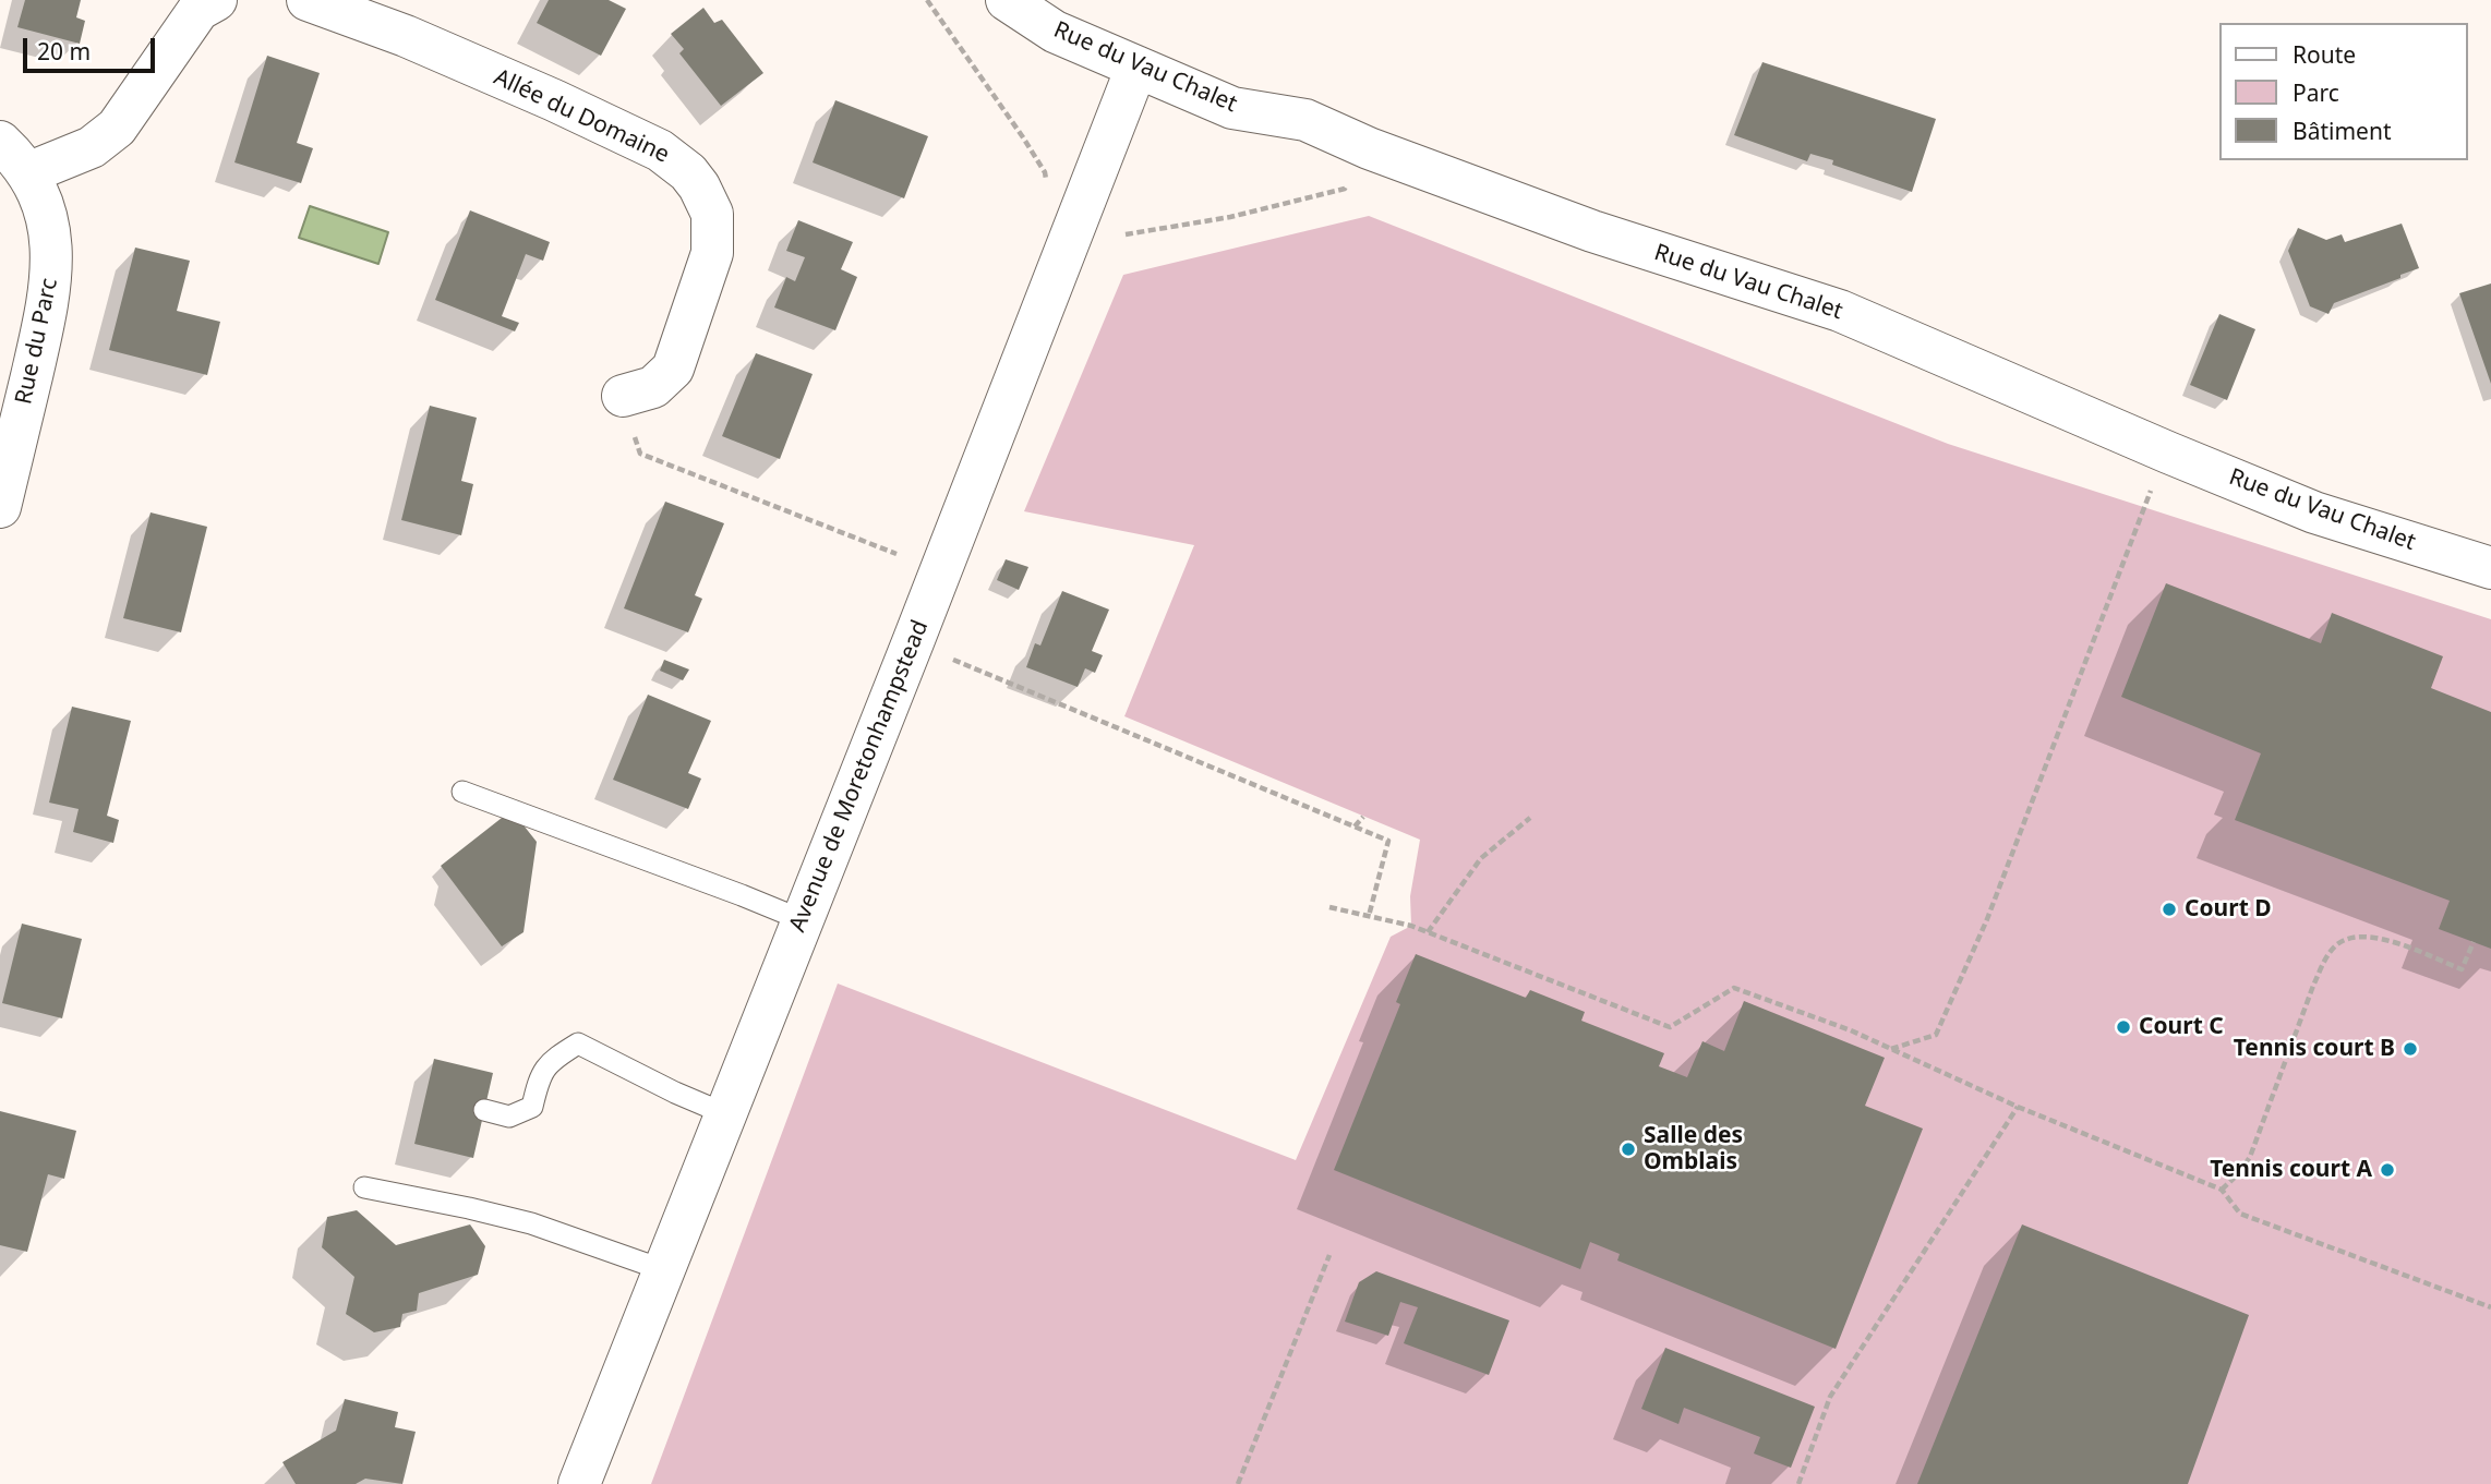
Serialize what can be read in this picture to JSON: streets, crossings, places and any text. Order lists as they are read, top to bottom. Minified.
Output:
{"streets":{"street":["Rue du Vau Chalet","Allée du Domaine","Rue du Parc","Avenue de Moretonhampstead"]},"crossings":[["Rue du Vau Chalet","Avenue de Moretonhampstead"]],"places":["Court D","Court C","Tennis court B","Salle des Omblais","Tennis court A"],"legend":["Route","Parc","Bâtiment"],"scale_bar":"20 m"}
